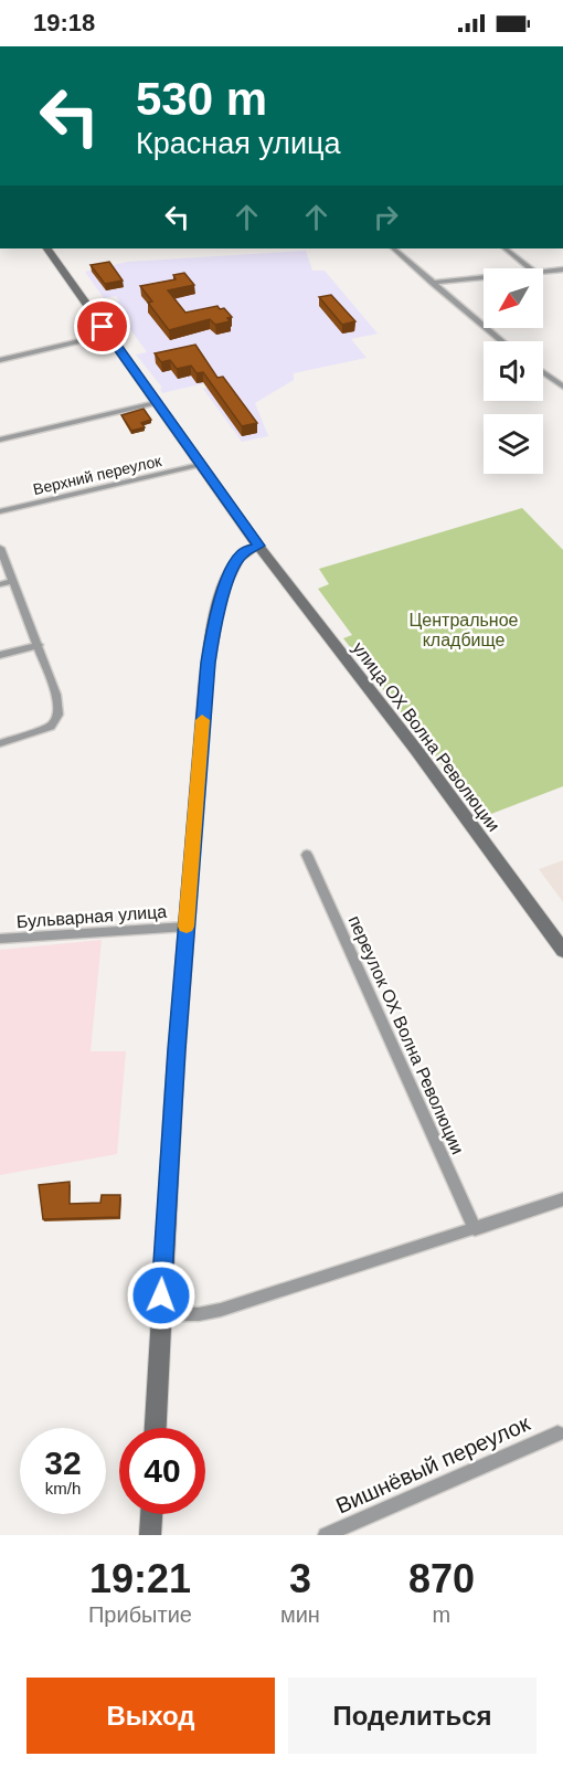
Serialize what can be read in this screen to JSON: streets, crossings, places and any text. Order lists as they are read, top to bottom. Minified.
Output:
{"streets":{"main road":["улица ОХ Волна Революции"],"street":["Верхний переулок","Бульварная улица","переулок ОХ Волна Революции","Вишнёвый переулок"]},"crossings":[["Верхний переулок","улица ОХ Волна Революции"]],"parks":["Центральное кладбище"],"north":"bottom left","page":{"status":"19:18","turn":["530 m","Красная улица"],"speed":"32 km/h","limit":"40","eta":["19:21","Прибытие","3","мин","870","m"],"buttons":["Выход","Поделиться"]}}
